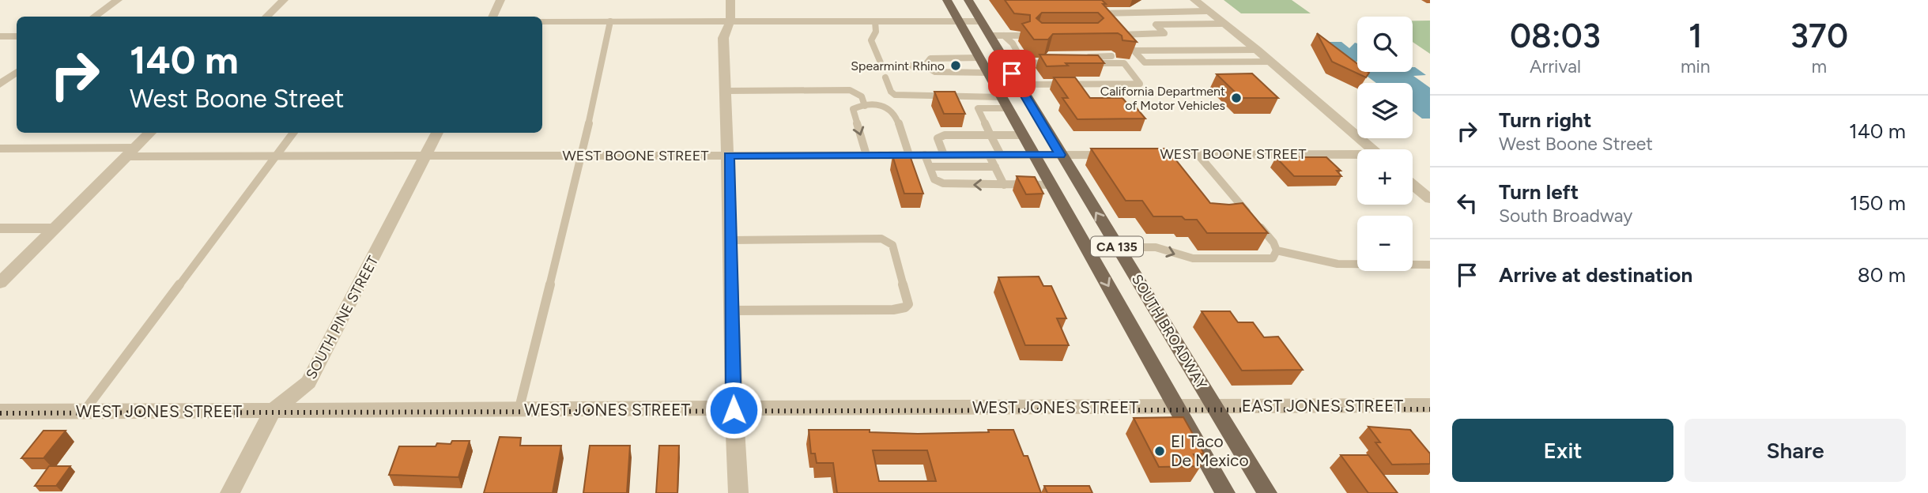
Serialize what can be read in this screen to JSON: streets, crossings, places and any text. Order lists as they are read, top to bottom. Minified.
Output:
{"streets":{"main road":["CA 135","SOUTH BROADWAY"],"street":["WEST BOONE STREET","SOUTH PINE STREET","EAST JONES STREET","WEST JONES STREET"]},"crossings":[["WEST BOONE STREET","SOUTH PINE STREET"],["WEST BOONE STREET","SOUTH BROADWAY"],["SOUTH PINE STREET","WEST JONES STREET"],["SOUTH BROADWAY","EAST JONES STREET"],["SOUTH BROADWAY","WEST JONES STREET"],["EAST JONES STREET","WEST JONES STREET"]],"places":["Spearmint Rhino","California Department of Motor Vehicles","El Taco De Mexico"],"page":{"eta":["08:03","Arrival","1","min","370","m"],"map_buttons":["+","−"],"turn":["140 m","West Boone Street"],"list":[{"name":"Turn right","note":"West Boone Street","value":"140 m"},{"name":"Turn left","note":"South Broadway","value":"150 m"},{"name":"Arrive at destination","value":"80 m"}],"buttons":["Exit","Share"]}}
